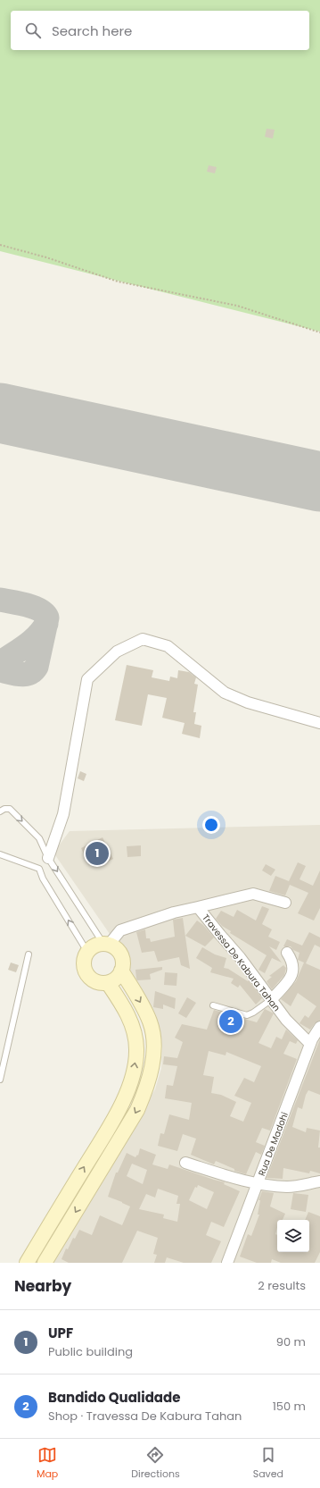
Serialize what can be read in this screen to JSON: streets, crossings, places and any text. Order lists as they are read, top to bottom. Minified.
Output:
{"streets":{"street":["Travessa De Kabura Tahan","Rua De Madohi"]},"crossings":[["Travessa De Kabura Tahan","Rua De Madohi"]],"page":{"search":"Search here","pins":["1","2"],"heading":["Nearby","2 results"],"list":[{"mark":"1","name":"UPF","note":"Public building","value":"90 m"},{"mark":"2","name":"Bandido Qualidade","note":"Shop · Travessa De Kabura Tahan","value":"150 m"}],"nav":["Map","Directions","Saved"]}}
